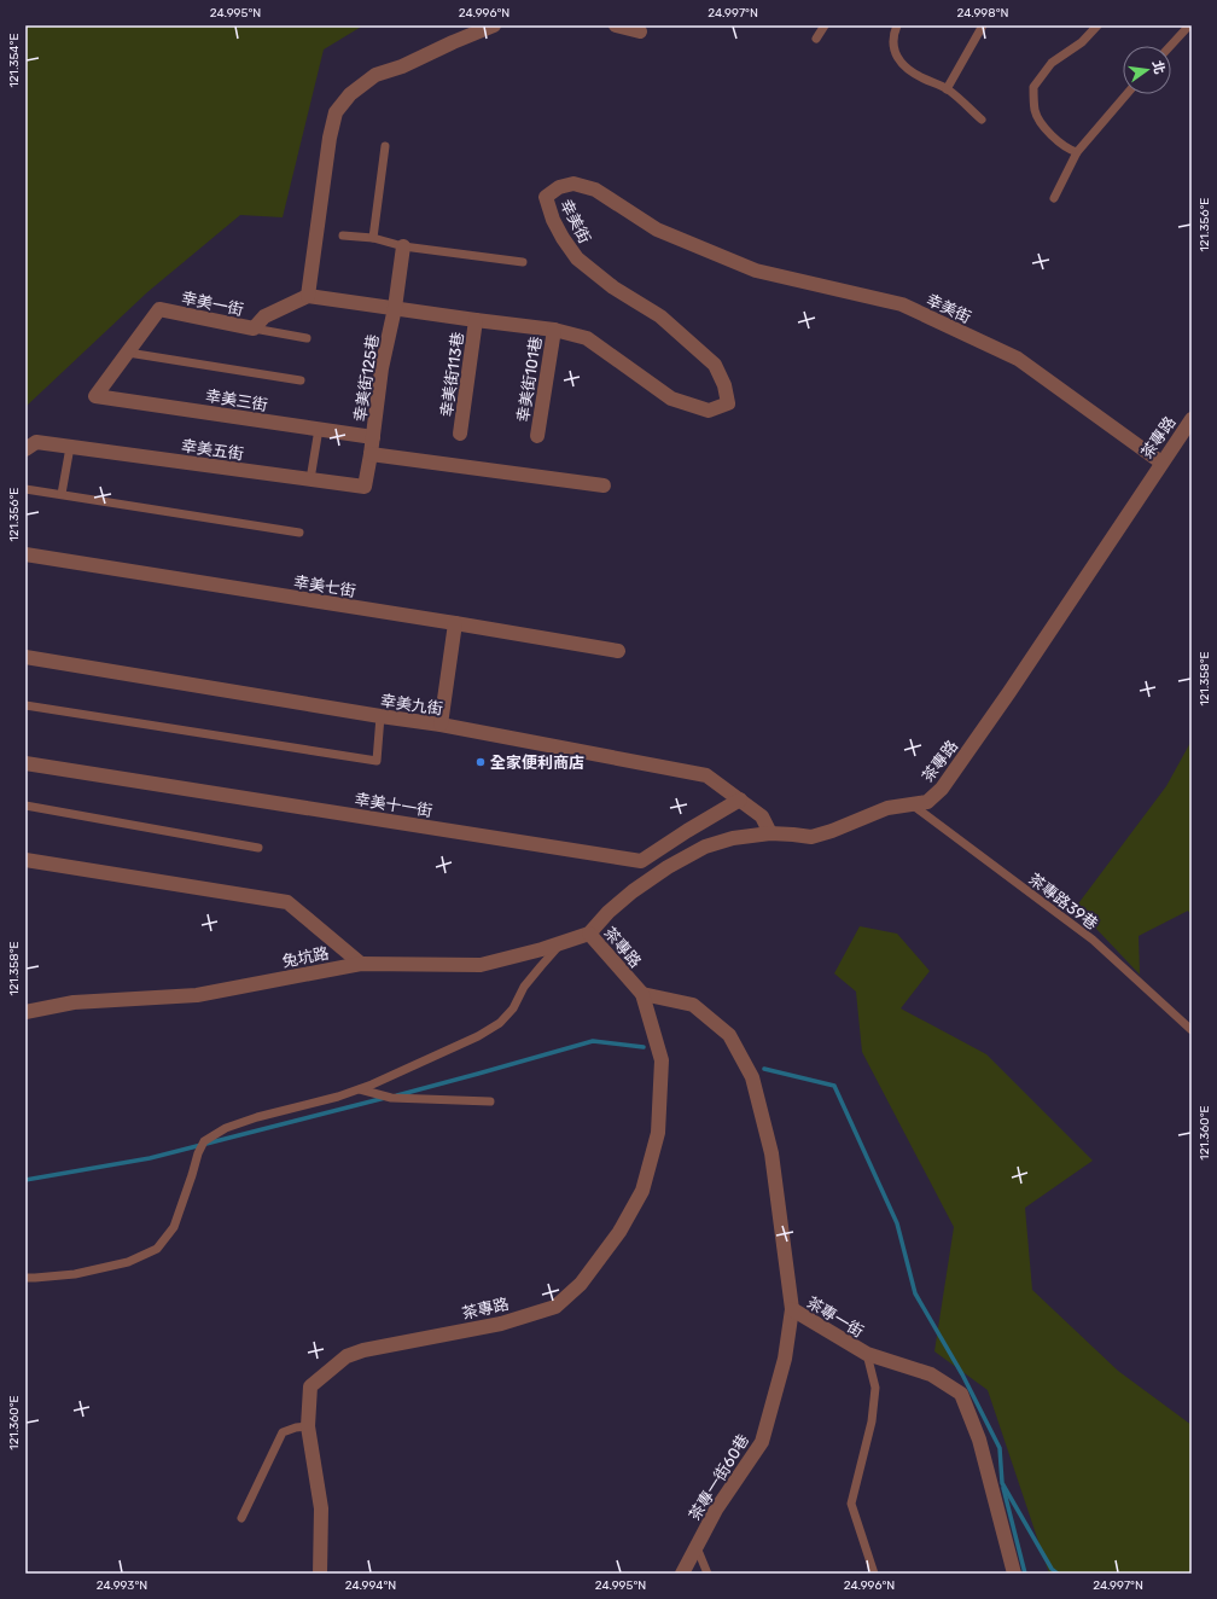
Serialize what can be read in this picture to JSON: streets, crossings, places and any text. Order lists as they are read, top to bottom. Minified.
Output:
{"streets":{"street":["幸美街","幸美一街","幸美街113巷","幸美街125巷","幸美街101巷","幸美三街","茶專路","幸美五街","幸美七街","幸美九街","幸美十一街","兔坑路","茶專一街","茶專一街60巷"],"lane":["茶專路39巷"]},"crossings":[["幸美街","幸美一街"],["幸美街","幸美街113巷"],["幸美街","幸美街125巷"],["幸美街","幸美街101巷"],["幸美街","茶專路"],["幸美一街","幸美三街"],["幸美街125巷","幸美三街"],["幸美街125巷","幸美五街"],["茶專路","幸美九街"],["茶專路","茶專路39巷"],["茶專路","兔坑路"],["茶專路","茶專一街"],["幸美九街","幸美十一街"],["茶專一街","茶專一街60巷"]],"places":["全家便利商店"],"north":"right","coordinates":["24.995°N","24.996°N","24.997°N","24.998°N","121.354°E","121.356°E","121.358°E","121.360°E","24.993°N","24.994°N"]}
